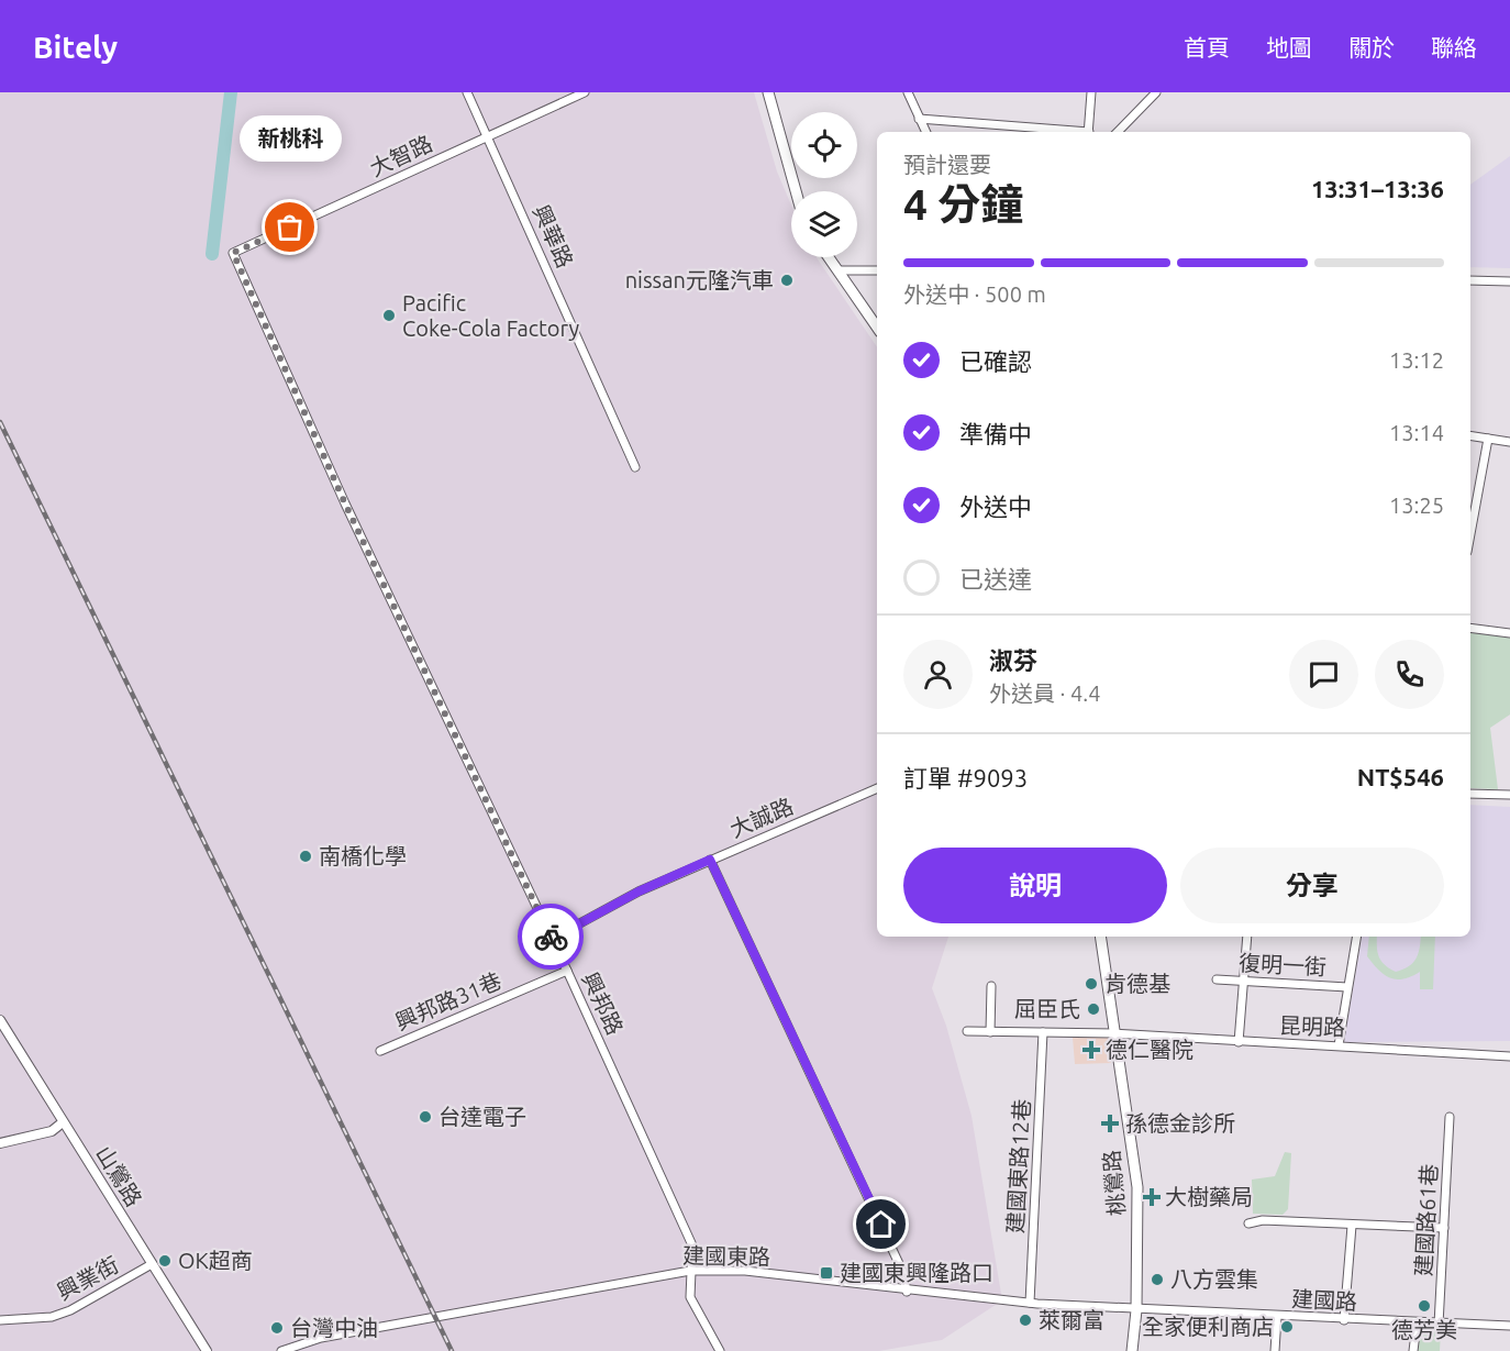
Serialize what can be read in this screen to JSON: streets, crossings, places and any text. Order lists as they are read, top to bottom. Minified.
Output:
{"streets":{"main road":["桃鶯路"],"street":["大智路","興華路","大誠路","復明一街","興邦路31巷","興邦路","昆明路","建國東路12巷","山鶯路","建國路61巷","建國東路","興業街","建國路"]},"crossings":[["大智路","興華路"],["大智路","興邦路"],["大誠路","興邦路"],["興邦路31巷","興邦路"],["興邦路","建國東路"],["昆明路","建國東路12巷"],["昆明路","桃鶯路"],["建國東路12巷","建國東路"],["山鶯路","興業街"],["桃鶯路","建國東路"],["桃鶯路","建國路"],["建國路61巷","建國路"],["建國東路","建國路"]],"places":{"other":["新桃科","nissan元隆汽車","Pacific Coke-Cola Factory","南橋化學","肯德基","屈臣氏","台達電子","OK超商","八方雲集","德芳美","萊爾富","全家便利商店","台灣中油"],"health":["德仁醫院","孫德金診所","大樹藥局"],"transit":["建國東興隆路口"]},"page":{"header":"Bitely","nav":["首頁","地圖","關於","聯絡"],"bubble":"新桃科","heading":["4 分鐘","預計還要","13:31–13:36"],"panel":["淑芬","外送員 · 4.4","訂單 #9093","NT$546"],"bar":"外送中 · 500 m","list":[["已確認","13:12"],["準備中","13:14"],["外送中","13:25"],"已送達"],"buttons":["說明","分享"]}}
